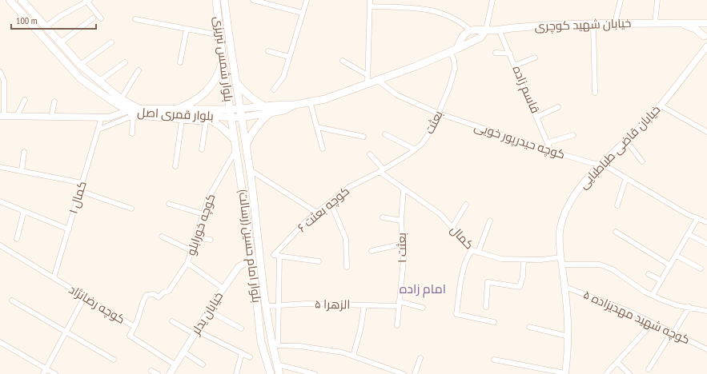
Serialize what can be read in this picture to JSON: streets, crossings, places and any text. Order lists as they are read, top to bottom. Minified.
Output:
{"streets":{"main road":["خیابان شهید کوچری","بلوار شمس تبریزی","بلوار قمری اصل","بلوار امام حسین (رسالت)"],"street":["قاسم زاده","بعثت","کوچه حیدرپور خویی","خیابان قاضی طباطبایی","کمال ۱","کوچه بعثت ۶","کوچه خورابلو","کمال","بعثت ۱","کوچه رضانژاد","الزهرا ۵","خیابان یدلر","کوچه شهید مهدیزاده ۵"]},"crossings":[["خیابان شهید کوچری","قاسم زاده"],["بلوار شمس تبریزی","بلوار قمری اصل"],["بلوار شمس تبریزی","بلوار امام حسین (رسالت)"],["قاسم زاده","کوچه حیدرپور خویی"],["بلوار قمری اصل","بلوار امام حسین (رسالت)"],["بعثت","کوچه حیدرپور خویی"],["بعثت","کوچه بعثت ۶"],["بعثت","کمال"],["کوچه حیدرپور خویی","خیابان قاضی طباطبایی"],["خیابان قاضی طباطبایی","کمال"],["خیابان قاضی طباطبایی","کوچه شهید مهدیزاده ۵"],["کمال ۱","کوچه رضانژاد"],["کوچه بعثت ۶","کمال"],["کوچه خورابلو","بلوار امام حسین (رسالت)"],["کوچه خورابلو","خیابان یدلر"],["کمال","بعثت ۱"],["بلوار امام حسین (رسالت)","الزهرا ۵"],["بلوار امام حسین (رسالت)","خیابان یدلر"],["بعثت ۱","الزهرا ۵"],["کوچه رضانژاد","خیابان یدلر"]],"districts":["امام زاده"],"scale_bar":"100 m"}
